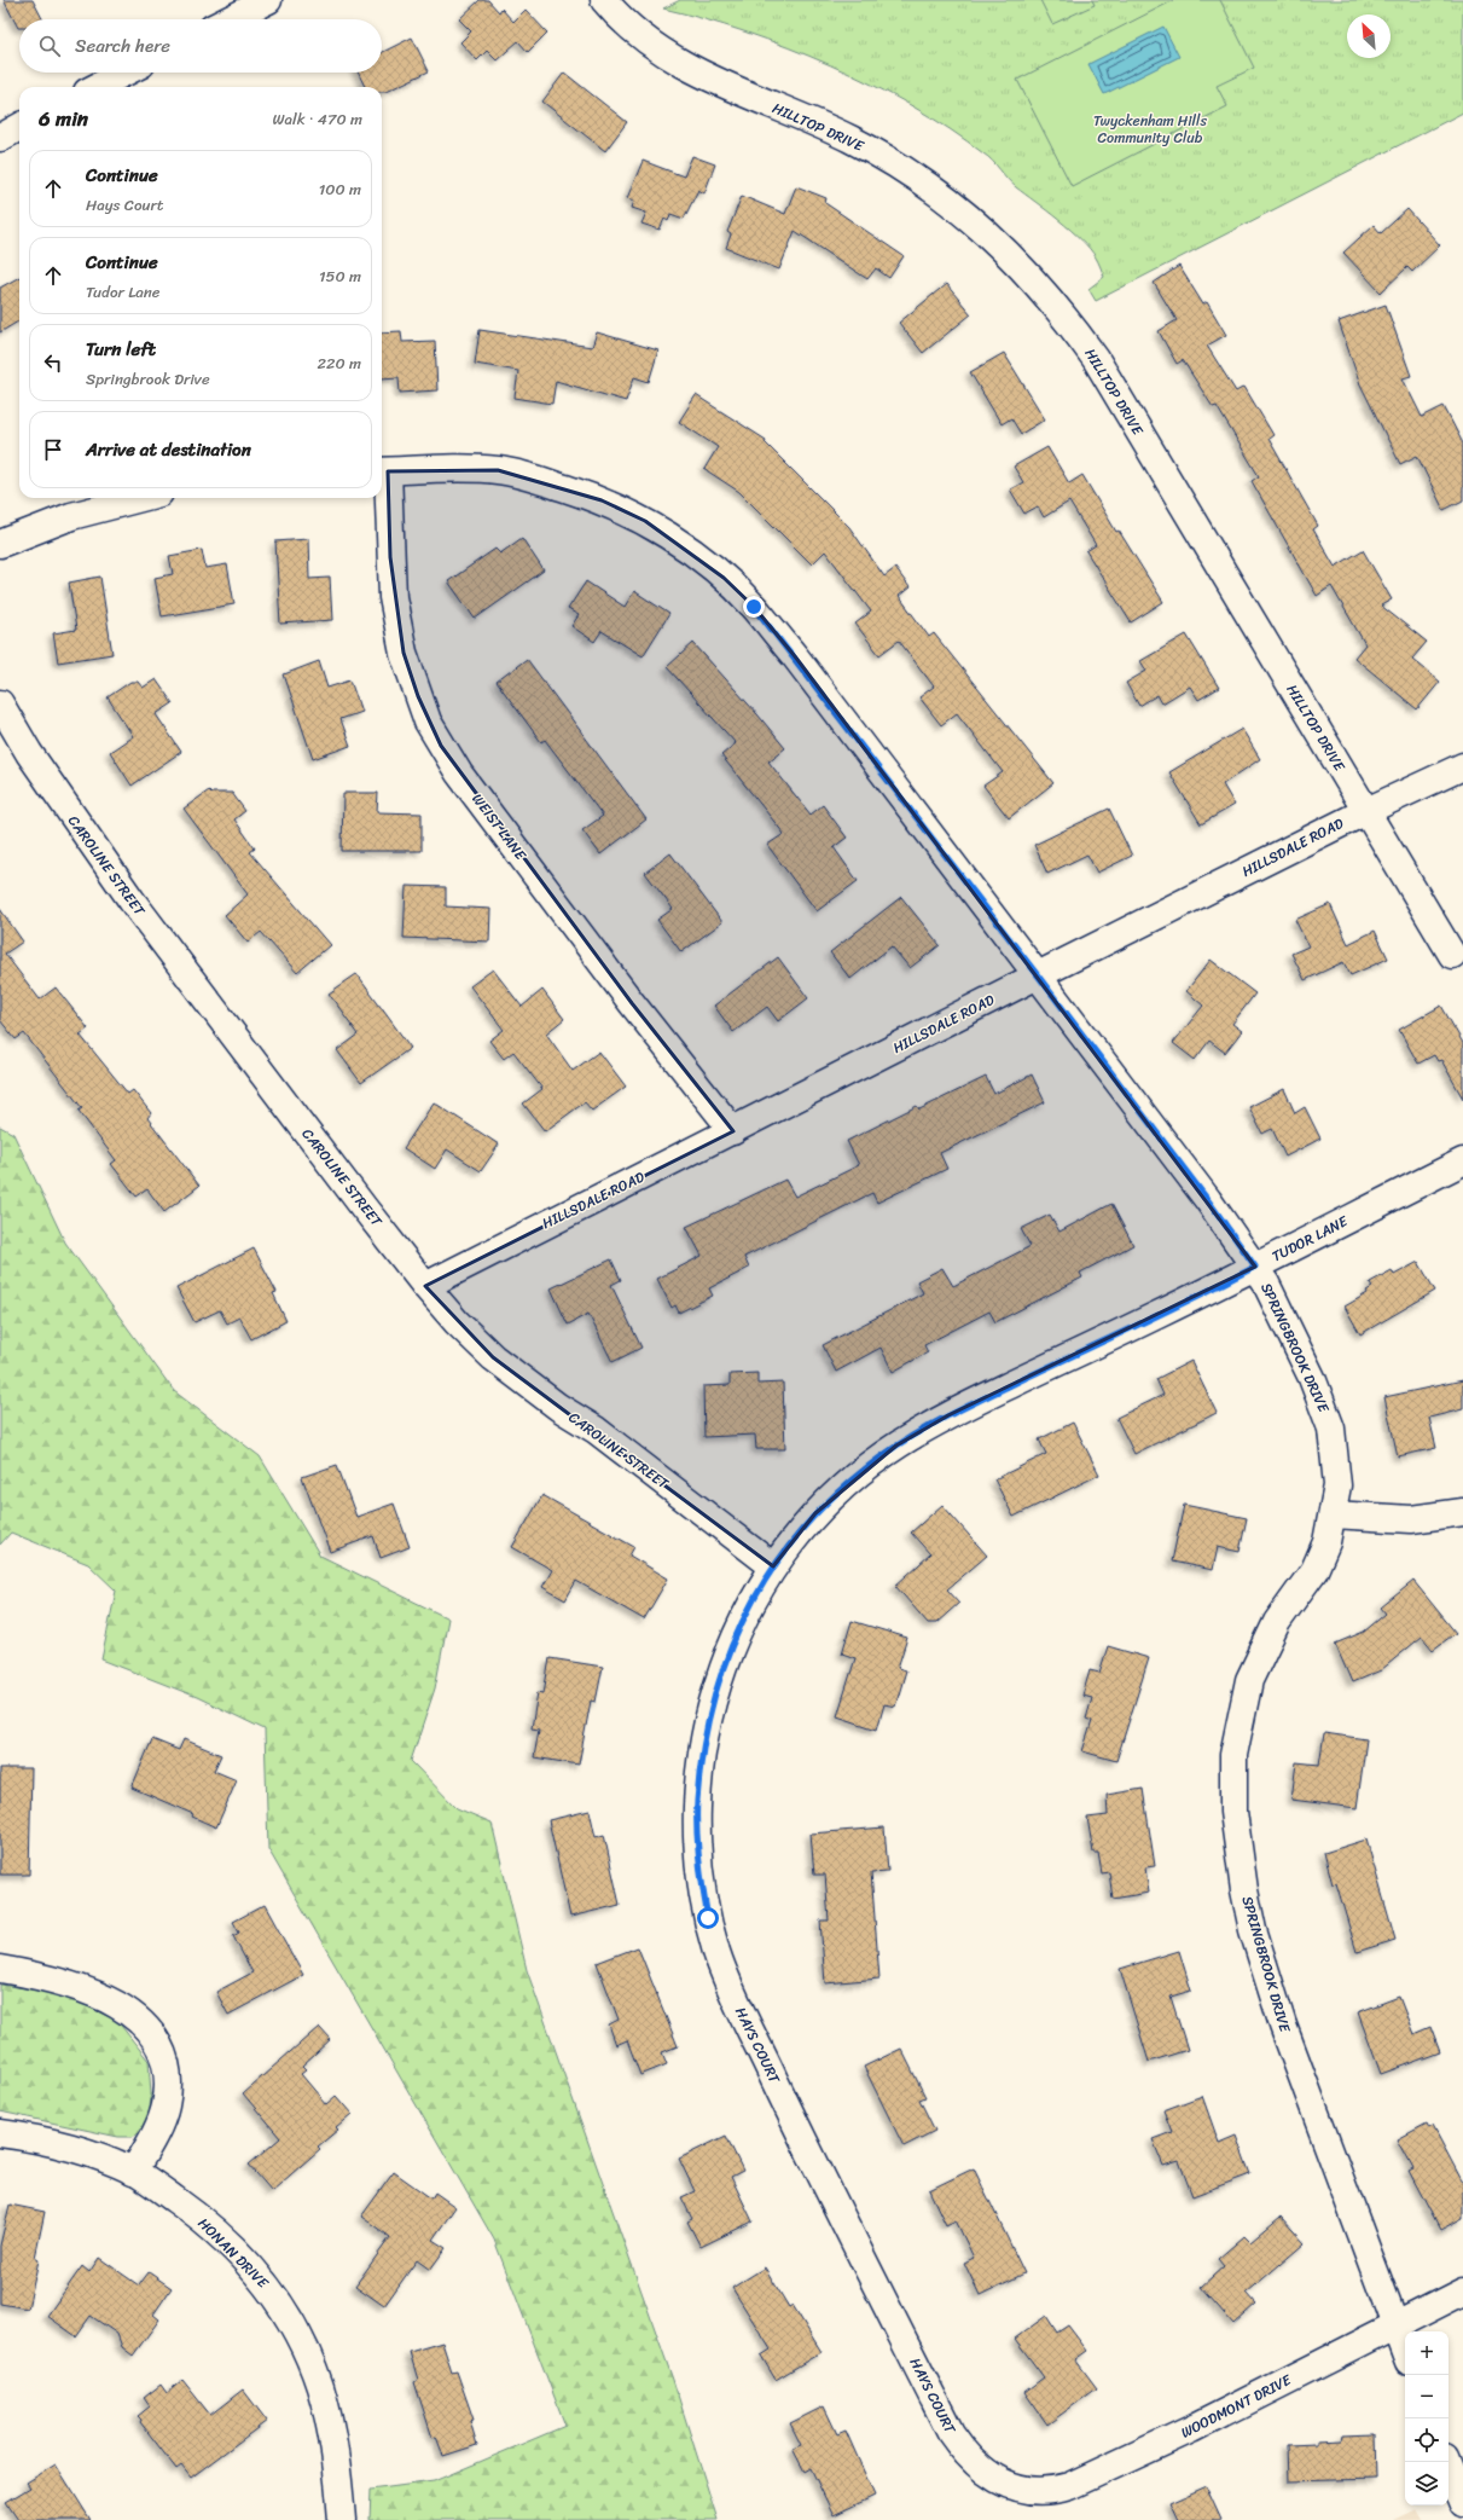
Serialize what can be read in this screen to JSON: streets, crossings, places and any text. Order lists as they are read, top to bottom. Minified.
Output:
{"streets":{"street":["HILLTOP DRIVE","WEIST LANE","HILLSDALE ROAD","CAROLINE STREET","TUDOR LANE","SPRINGBROOK DRIVE","HAYS COURT","HONAN DRIVE","WOODMONT DRIVE"]},"crossings":[["HILLTOP DRIVE","HILLSDALE ROAD"],["WEIST LANE","HILLSDALE ROAD"],["WEIST LANE","SPRINGBROOK DRIVE"],["HILLSDALE ROAD","CAROLINE STREET"],["HILLSDALE ROAD","SPRINGBROOK DRIVE"],["CAROLINE STREET","TUDOR LANE"],["CAROLINE STREET","HAYS COURT"],["TUDOR LANE","SPRINGBROOK DRIVE"],["TUDOR LANE","HAYS COURT"],["SPRINGBROOK DRIVE","WOODMONT DRIVE"],["HAYS COURT","WOODMONT DRIVE"]],"parks":["Twyckenham Hills Community Club"],"north":"top left","page":{"search":"Search here","heading":["6 min","Walk · 470 m"],"list":[["Continue","Hays Court","100 m"],["Continue","Tudor Lane","150 m"],["Turn left","Springbrook Drive","220 m"],"Arrive at destination"],"map_buttons":["+","−"]}}
